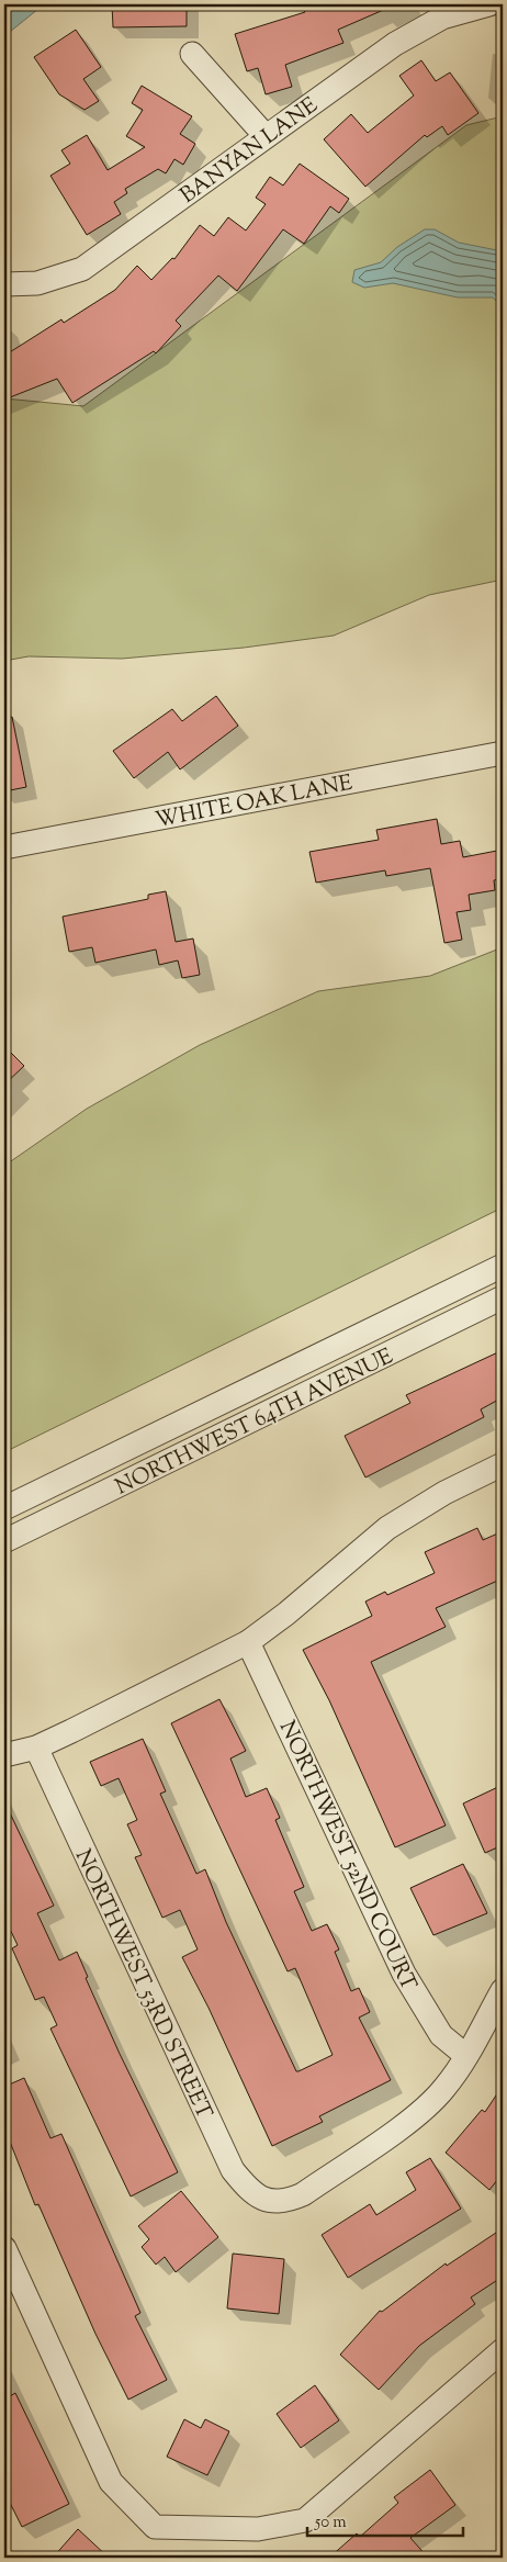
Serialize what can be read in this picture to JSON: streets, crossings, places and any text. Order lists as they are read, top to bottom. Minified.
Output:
{"streets":{"street":["BANYAN LANE","WHITE OAK LANE","NORTHWEST 64TH AVENUE","NORTHWEST 52ND COURT","NORTHWEST 53RD STREET"]},"crossings":[["NORTHWEST 52ND COURT","NORTHWEST 53RD STREET"]],"scale_bar":"50 m"}
